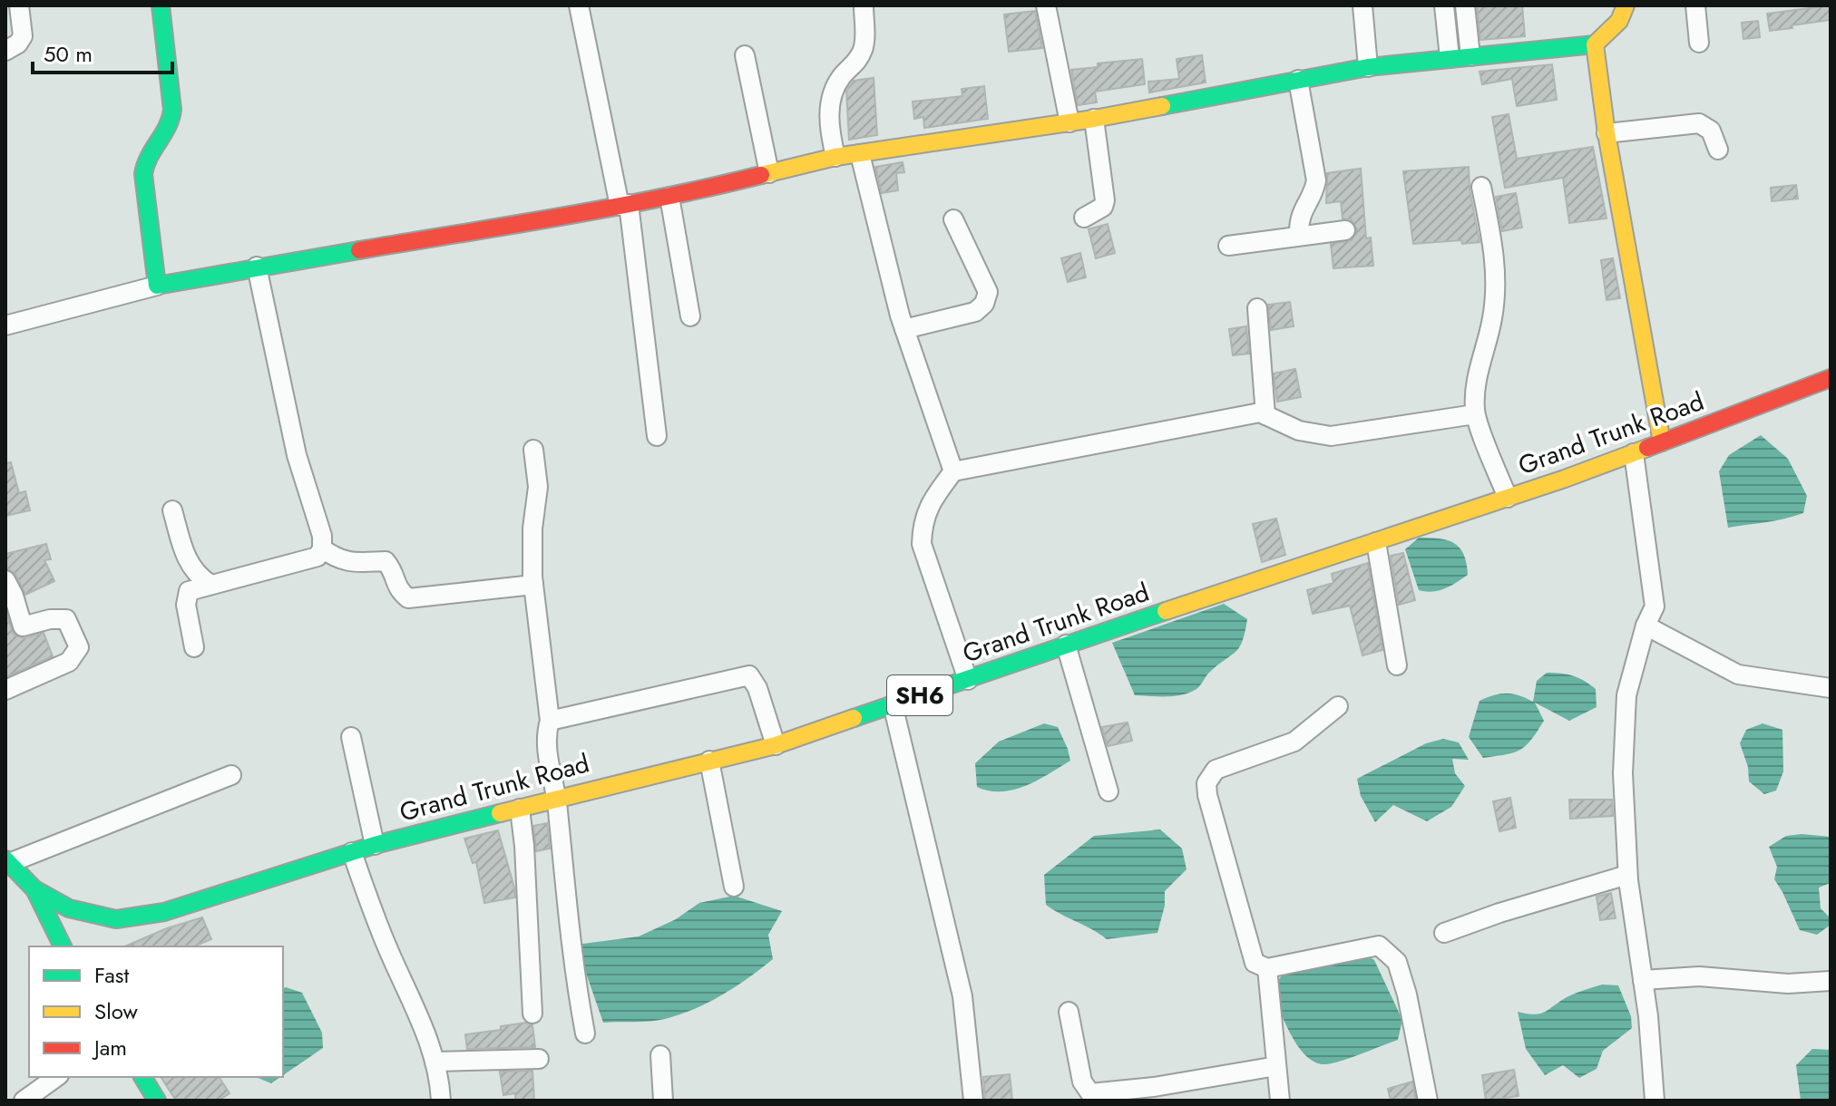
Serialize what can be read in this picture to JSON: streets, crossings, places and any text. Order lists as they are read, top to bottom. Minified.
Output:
{"streets":{"street":["Grand Trunk Road","SH6"]},"legend":["Fast","Slow","Jam"],"scale_bar":"50 m"}
